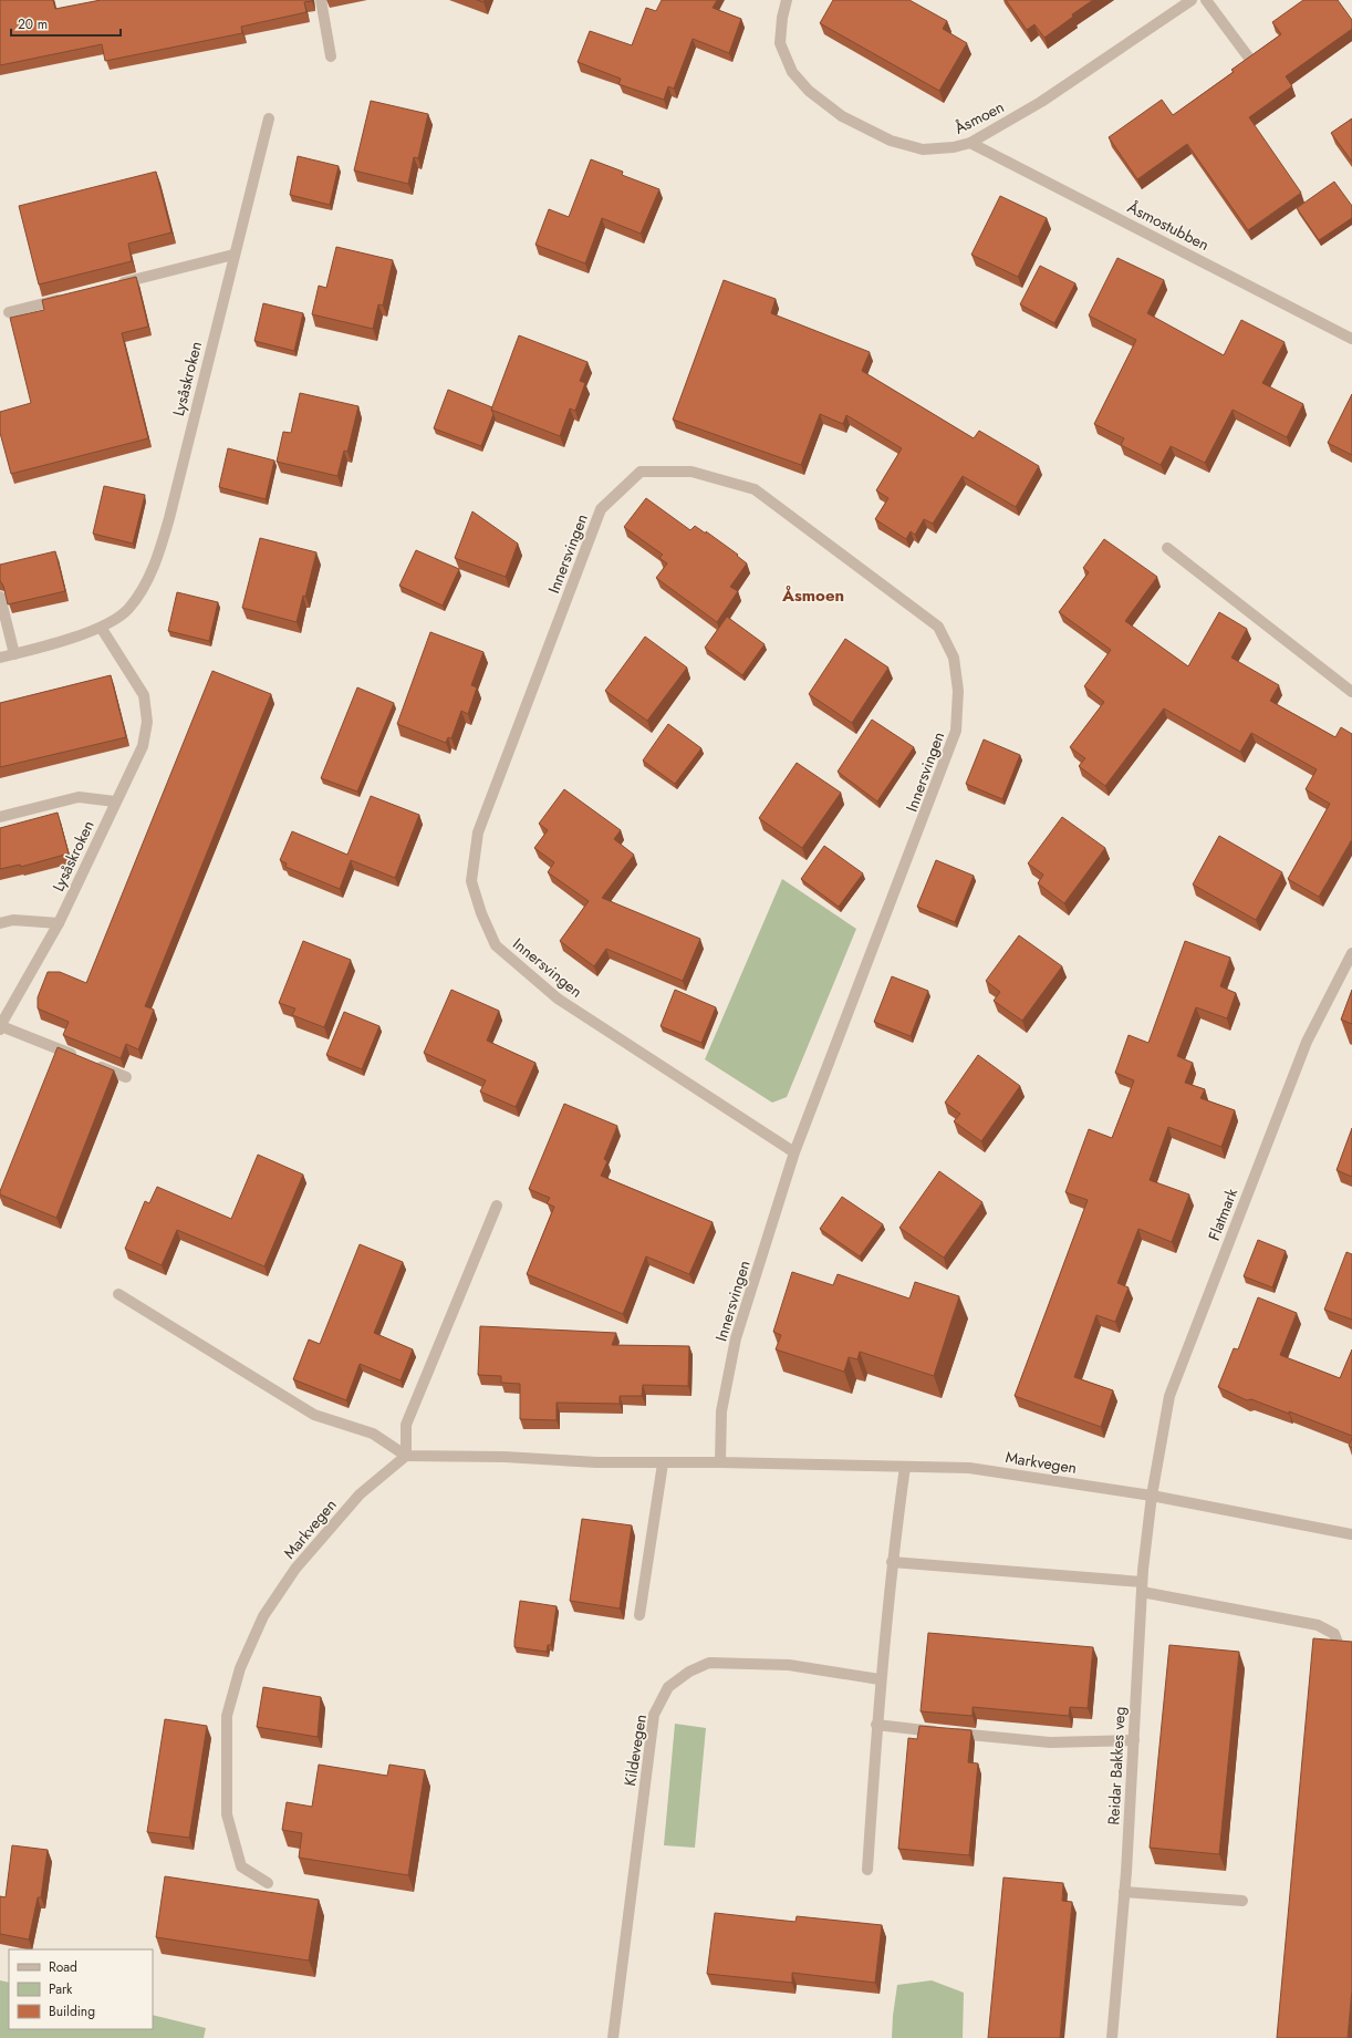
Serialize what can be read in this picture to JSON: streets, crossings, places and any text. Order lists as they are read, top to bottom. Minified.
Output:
{"streets":{"street":["Åsmoen","Åsmostubben","Lysåskroken","Innersvingen","Flatmark","Markvegen","Kildevegen","Reidar Bakkes veg"]},"crossings":[["Åsmoen","Åsmostubben"],["Innersvingen","Markvegen"],["Flatmark","Markvegen"],["Flatmark","Reidar Bakkes veg"],["Markvegen","Reidar Bakkes veg"]],"districts":["Åsmoen"],"legend":["Road","Park","Building"],"scale_bar":"20 m"}
